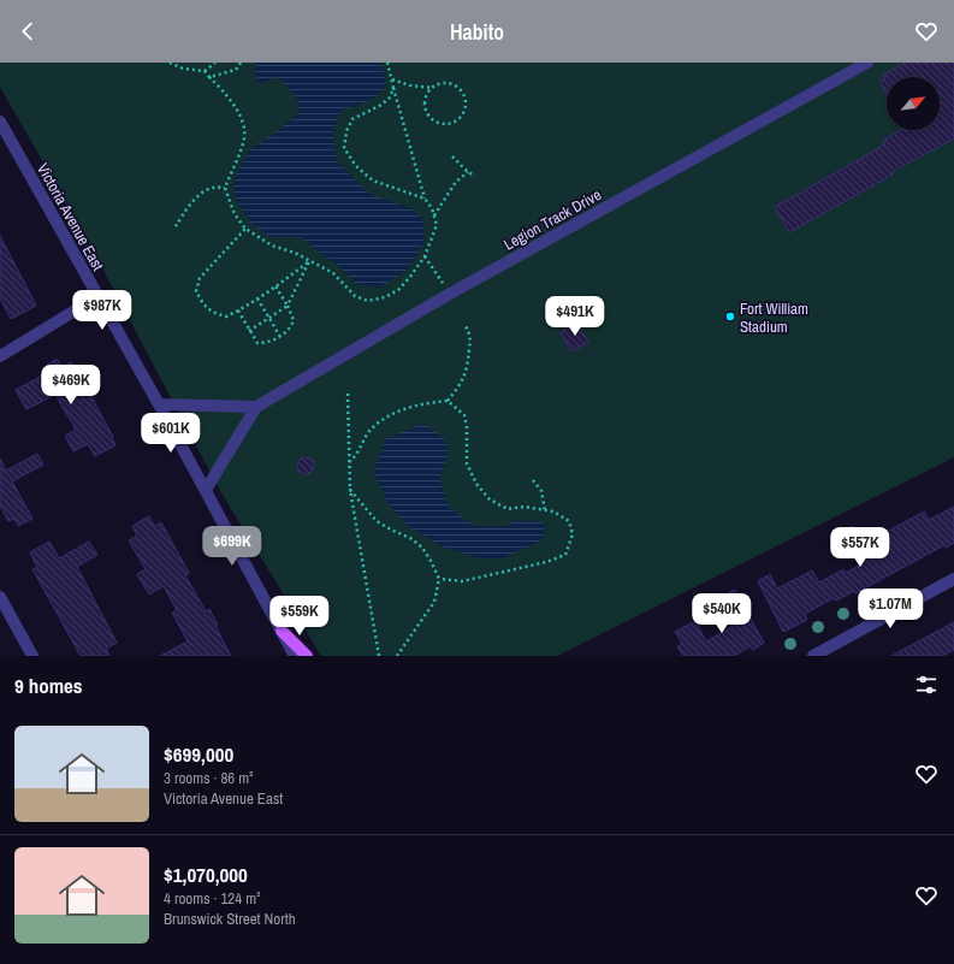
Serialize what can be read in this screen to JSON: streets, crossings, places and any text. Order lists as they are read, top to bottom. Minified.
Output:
{"streets":{"street":["Victoria Avenue East","Legion Track Drive"]},"crossings":[["Victoria Avenue East","Legion Track Drive"]],"places":["Fort William Stadium"],"north":"top right","page":{"header":"Habito","price":["$987K","$491K","$469K","$601K","$699K","$557K","$1.07M","$540K","$559K"],"heading":"9 homes","list":[{"name":"$699,000","note":"3 rooms · 86 m² · Victoria Avenue East"},{"name":"$1,070,000","note":"4 rooms · 124 m² · Brunswick Street North"}]}}
